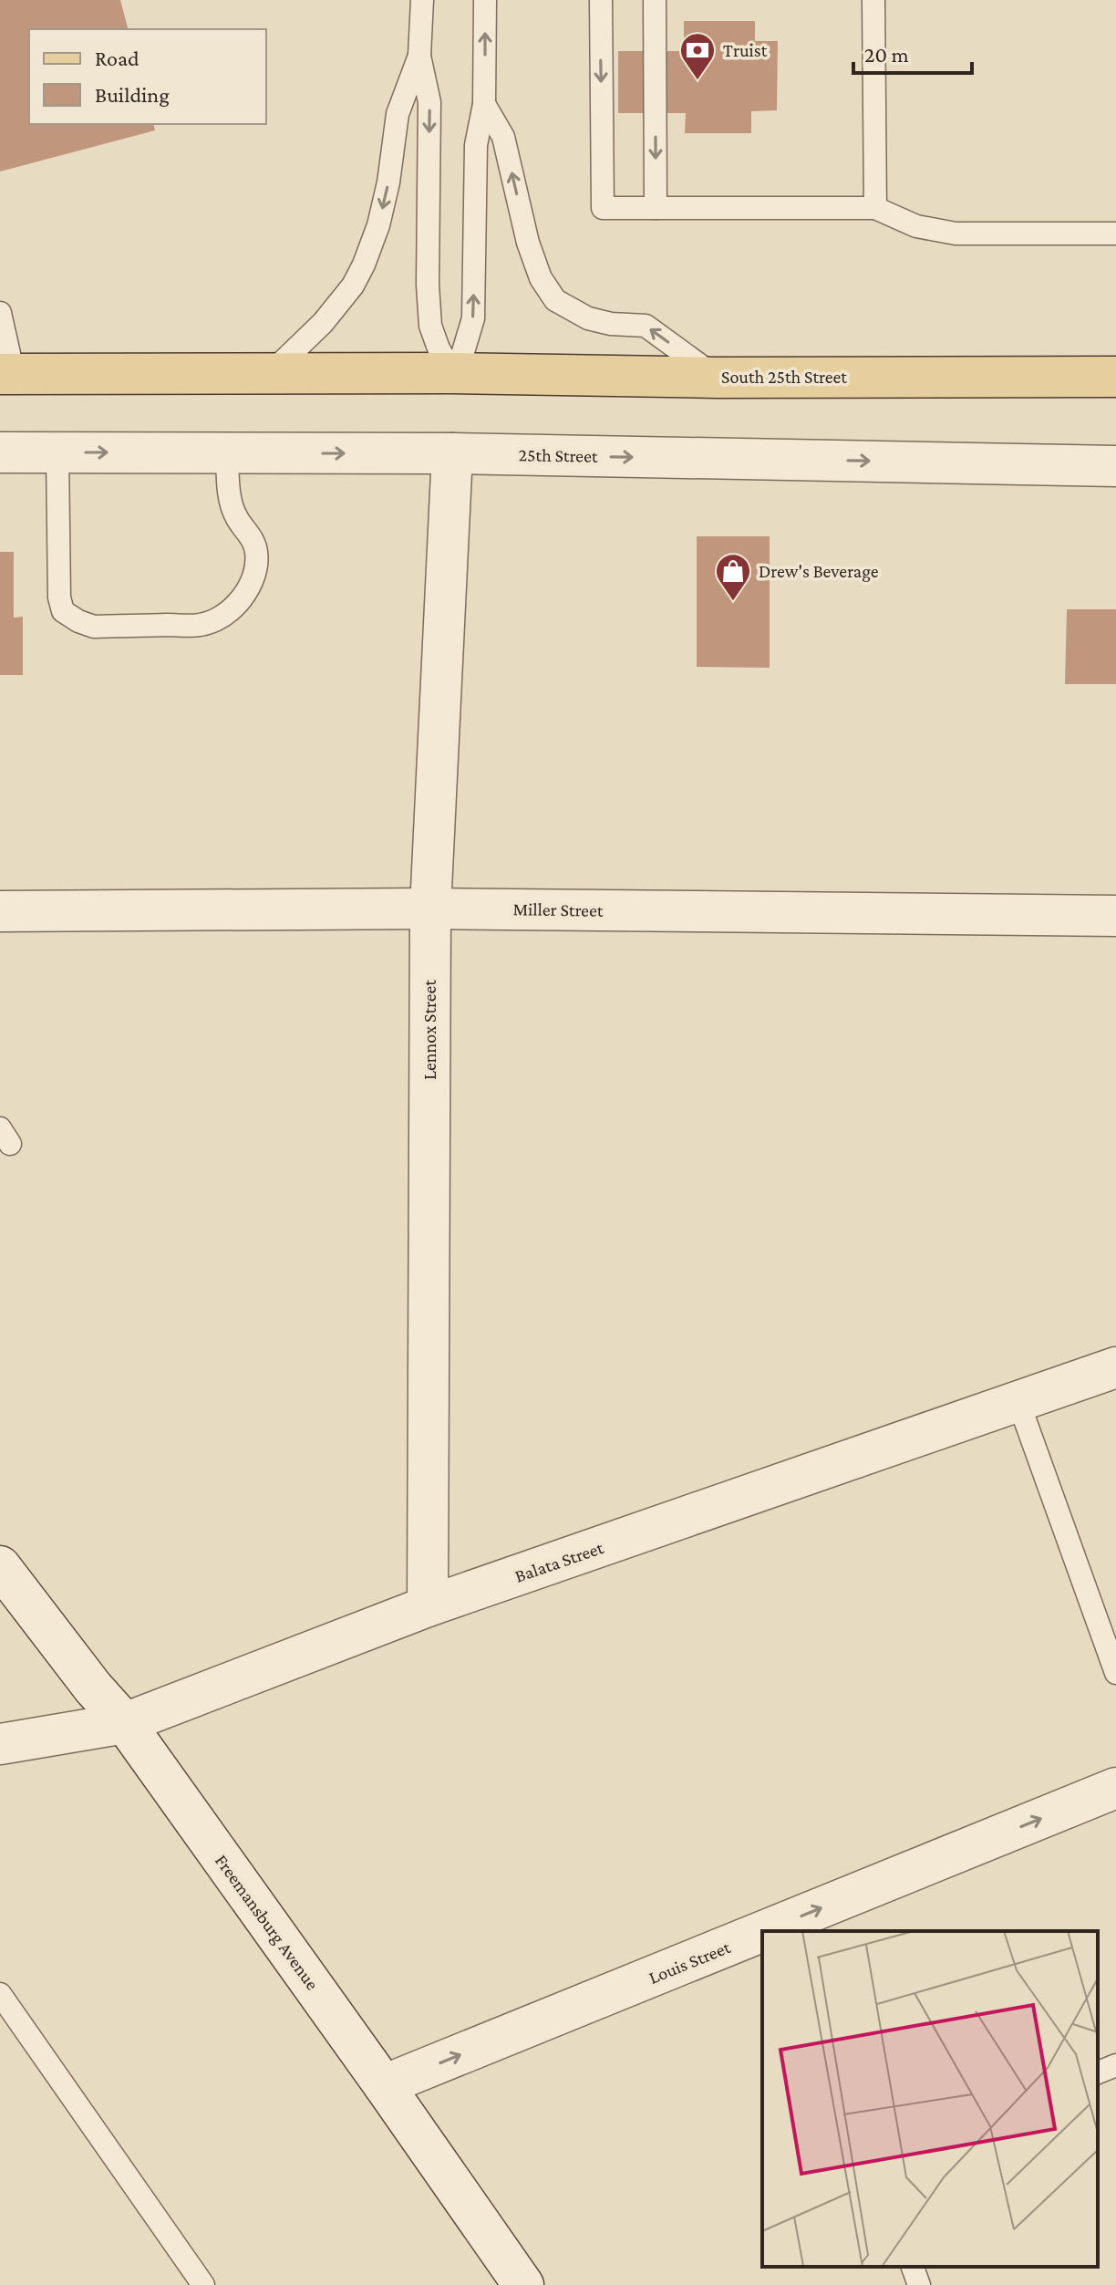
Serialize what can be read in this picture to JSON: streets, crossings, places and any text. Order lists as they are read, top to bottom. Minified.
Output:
{"streets":{"main road":["South 25th Street"],"street":["25th Street","Miller Street","Lennox Street","Balata Street","Freemansburg Avenue","Louis Street"]},"crossings":[["25th Street","Lennox Street"],["Miller Street","Lennox Street"],["Lennox Street","Balata Street"],["Balata Street","Freemansburg Avenue"],["Freemansburg Avenue","Louis Street"]],"one_way":["25th Street","Louis Street"],"places":{"bank":["Truist"],"shop":["Drew's Beverage"]},"legend":["Road","Building"],"scale_bar":"20 m"}
